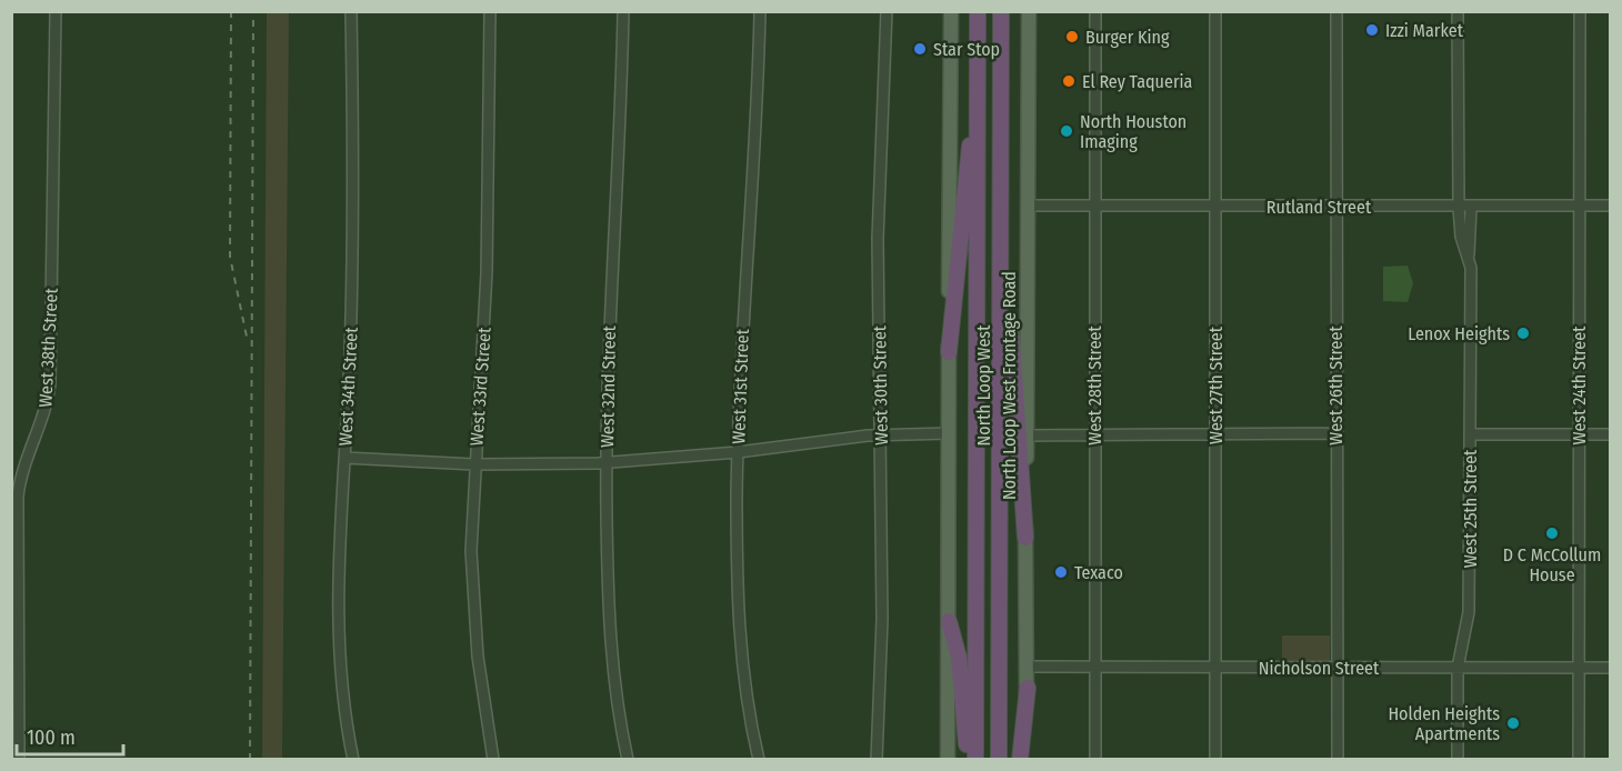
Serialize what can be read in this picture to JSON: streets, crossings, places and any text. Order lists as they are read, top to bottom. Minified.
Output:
{"streets":{"highway":["North Loop West"],"main road":["North Loop West Frontage Road"],"street":["Rutland Street","West 38th Street","West 30th Street","West 28th Street","West 27th Street","West 26th Street","West 24th Street","West 34th Street","West 33rd Street","West 32nd Street","West 31st Street","West 25th Street","Nicholson Street"]},"crossings":[["Rutland Street","North Loop West Frontage Road"],["Rutland Street","West 28th Street"],["Rutland Street","West 27th Street"],["Rutland Street","West 26th Street"],["Rutland Street","West 24th Street"],["Rutland Street","West 25th Street"],["North Loop West Frontage Road","Nicholson Street"],["West 28th Street","Nicholson Street"],["West 27th Street","Nicholson Street"],["West 26th Street","Nicholson Street"],["West 24th Street","Nicholson Street"],["West 25th Street","Nicholson Street"]],"places":["Izzi Market","Burger King","Star Stop","El Rey Taqueria","North Houston Imaging","Lenox Heights","D C McCollum House","Texaco","Holden Heights Apartments"],"scale_bar":"100 m"}
